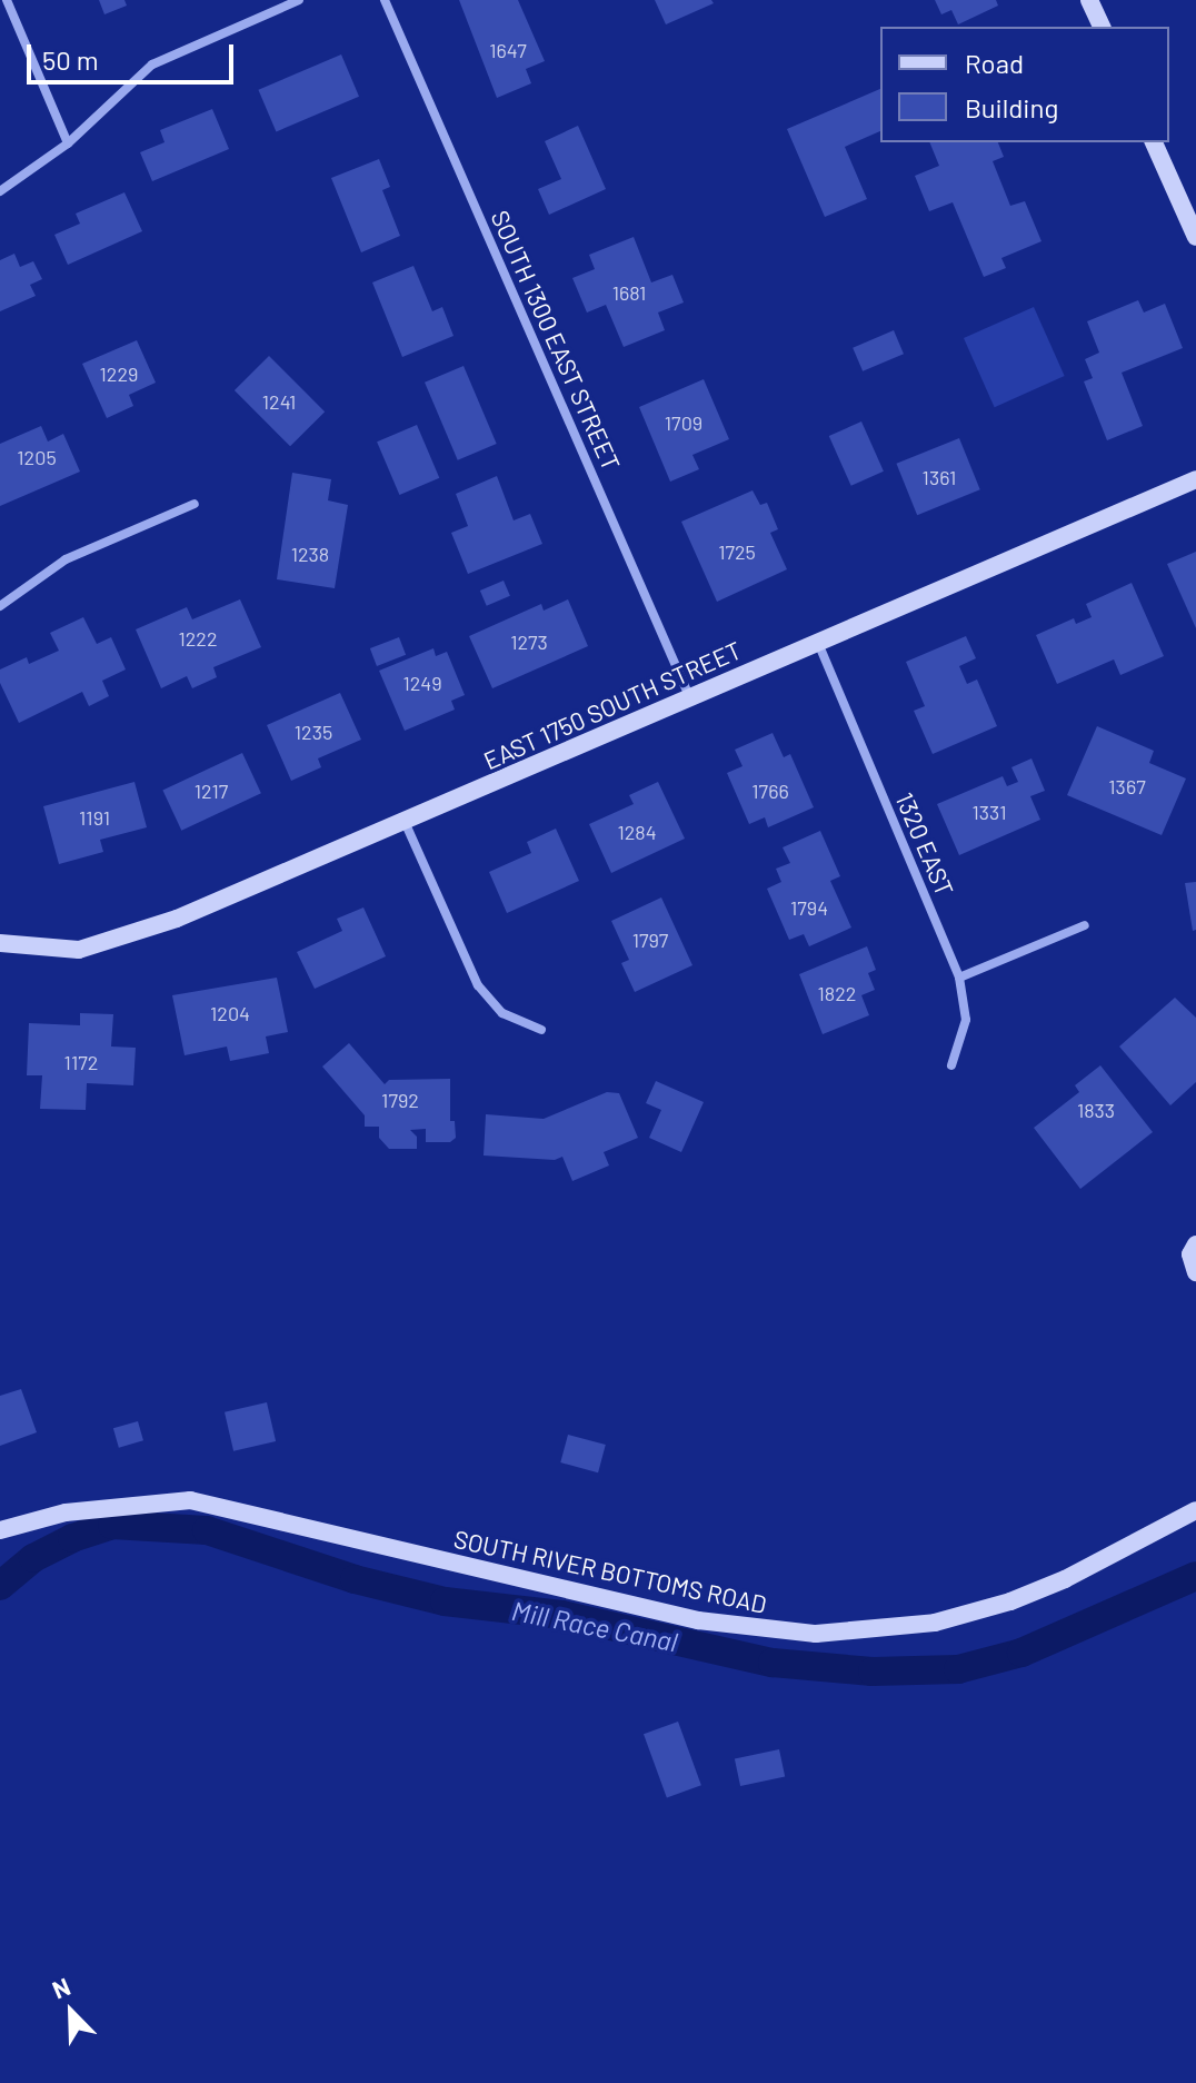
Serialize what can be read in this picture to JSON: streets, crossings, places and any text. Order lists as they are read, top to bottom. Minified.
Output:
{"streets":{"street":["SOUTH 1300 EAST STREET","EAST 1750 SOUTH STREET","1320 EAST","SOUTH RIVER BOTTOMS ROAD"]},"crossings":[["SOUTH 1300 EAST STREET","EAST 1750 SOUTH STREET"],["EAST 1750 SOUTH STREET","1320 EAST"]],"water":["Mill Race Canal"],"house_numbers":["1647","1681","1229","1241","1709","1205","1361","1725","1238","1222","1273","1249","1235","1367","1217","1766","1331","1191","1284","1794","1797","1822","1204","1172","1792","1833"],"legend":["Road","Building"],"scale_bar":"50 m","north":"top left"}
